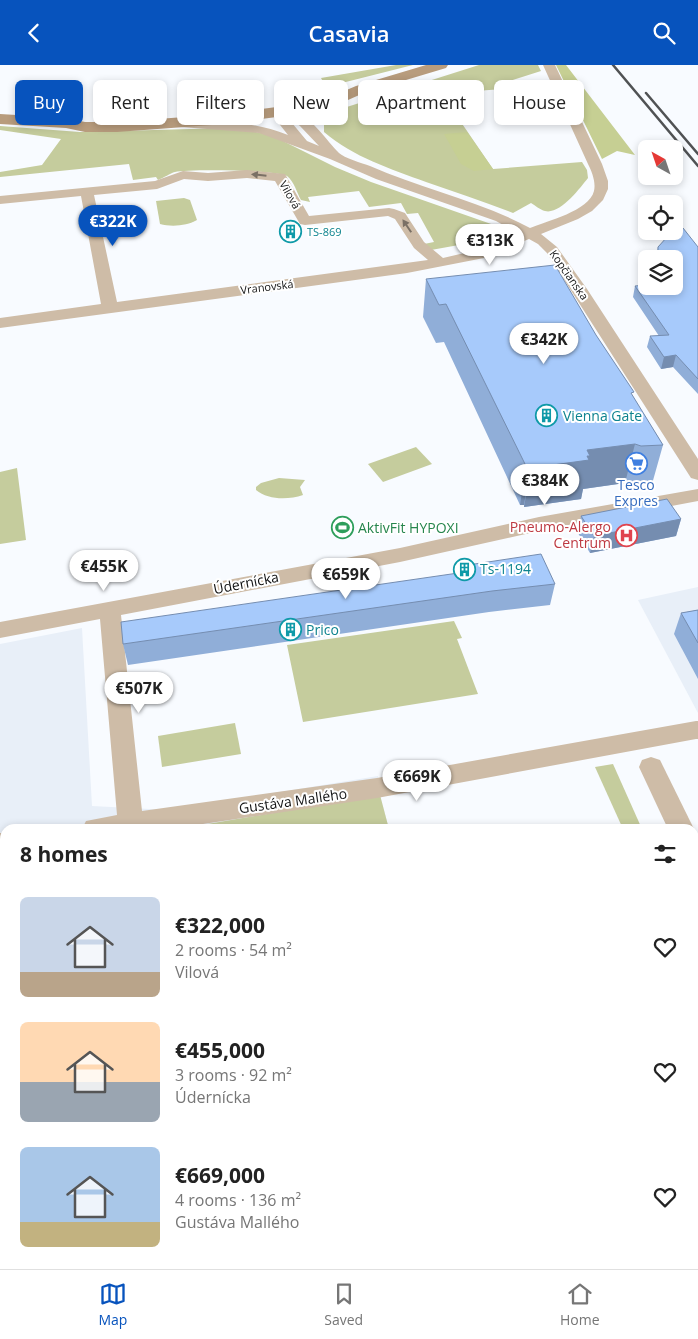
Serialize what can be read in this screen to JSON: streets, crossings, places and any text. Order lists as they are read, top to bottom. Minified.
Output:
{"streets":{"street":["Vilová","Kopčianska","Vranovská","Údernícka","Gustáva Mallého"]},"crossings":[["Vilová","Vranovská"],["Kopčianska","Vranovská"]],"places":{"building":["TS-869","Vienna Gate","Ts-1194","Prico"],"supermarket":["Tesco Expres"],"sports":["AktivFit HYPOXI"],"hospital":["Pneumo-Alergo Centrum"]},"north":"top left","page":{"header":"Casavia","chip":["Buy","Rent","Filters","New","Apartment","House"],"price":["€322K","€313K","€342K","€384K","€455K","€659K","€507K","€669K"],"heading":"8 homes","list":[{"name":"€322,000","note":"2 rooms · 54 m² · Vilová"},{"name":"€455,000","note":"3 rooms · 92 m² · Údernícka"},{"name":"€669,000","note":"4 rooms · 136 m² · Gustáva Mallého"}],"tabs":["Map","Saved","Home"]}}
